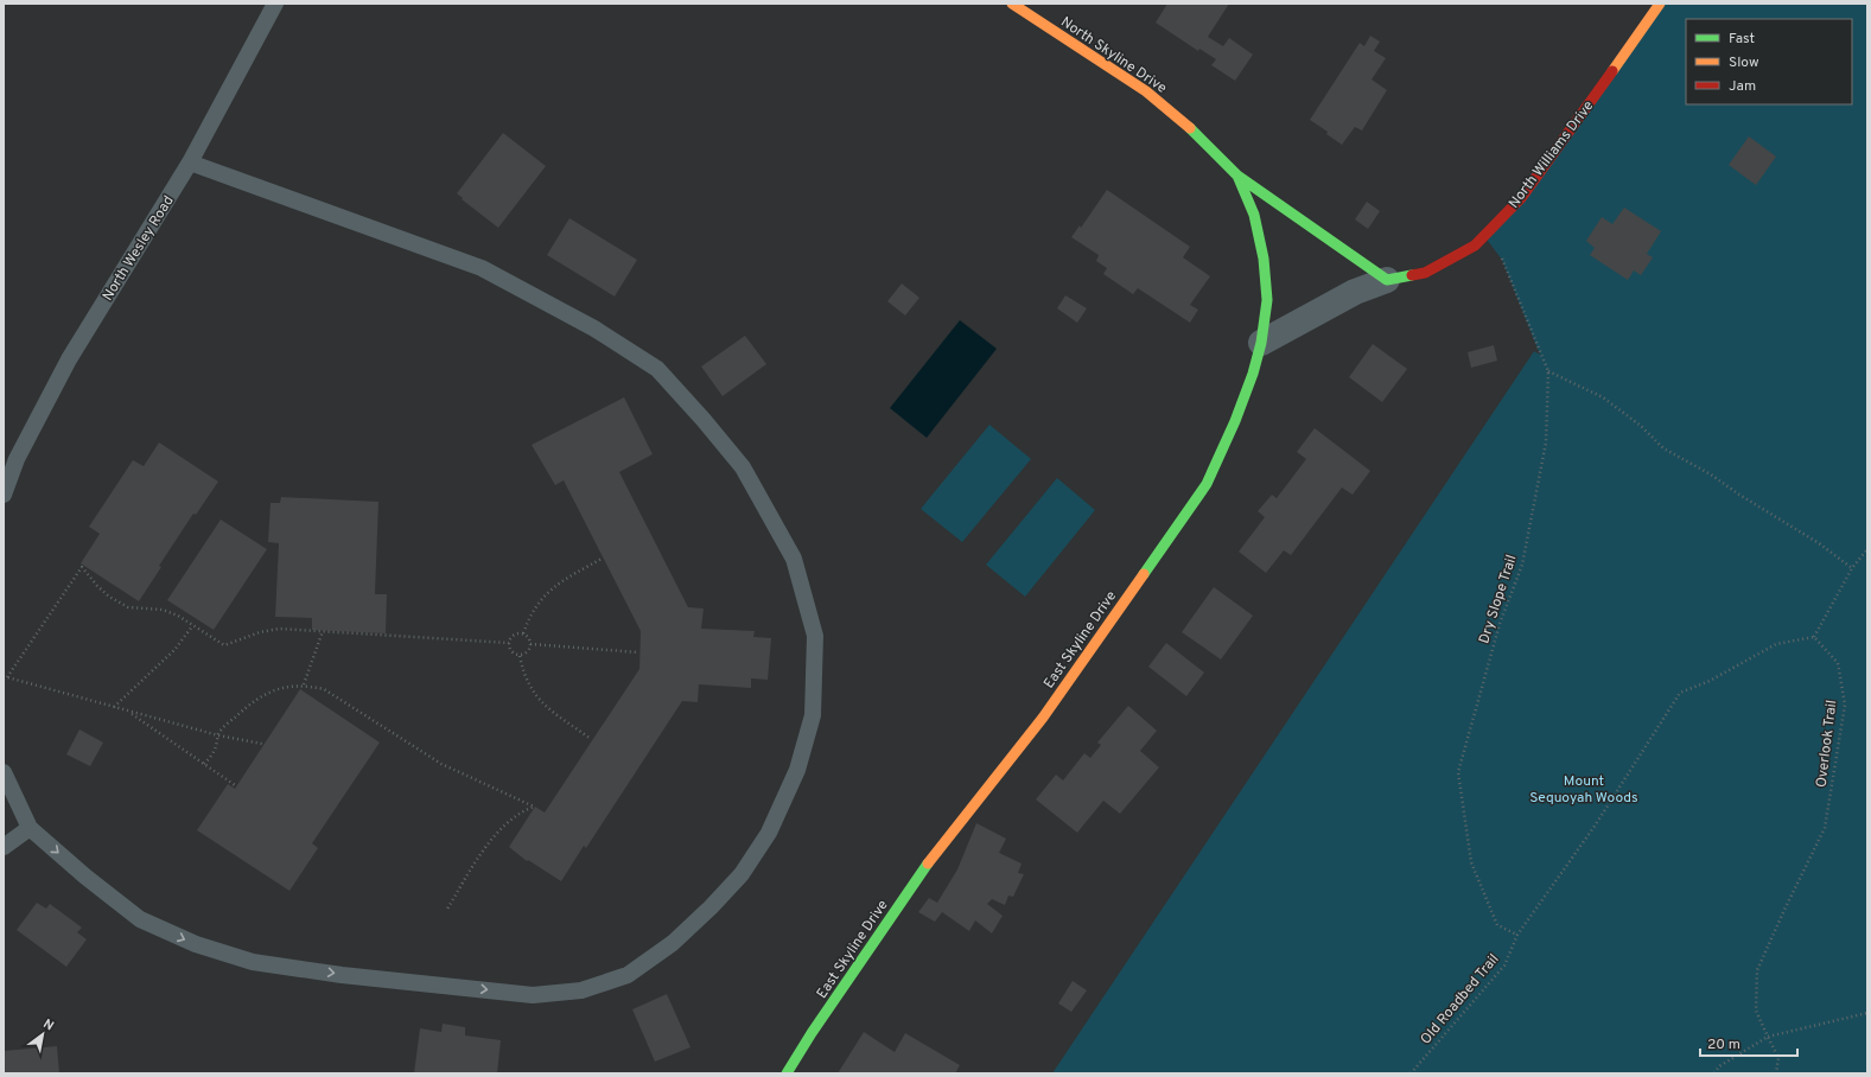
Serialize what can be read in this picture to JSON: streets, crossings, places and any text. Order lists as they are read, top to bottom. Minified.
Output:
{"streets":{"street":["North Skyline Drive","North Williams Drive","East Skyline Drive"],"lane":["North Wesley Road"],"path":["Dry Slope Trail","Overlook Trail","Old Roadbed Trail"]},"crossings":[["North Skyline Drive","East Skyline Drive"],["North Williams Drive","Dry Slope Trail"],["North Williams Drive","East Skyline Drive"],["Dry Slope Trail","Old Roadbed Trail"]],"parks":["Mount Sequoyah Woods"],"legend":["Fast","Slow","Jam"],"scale_bar":"20 m","north":"top right"}
